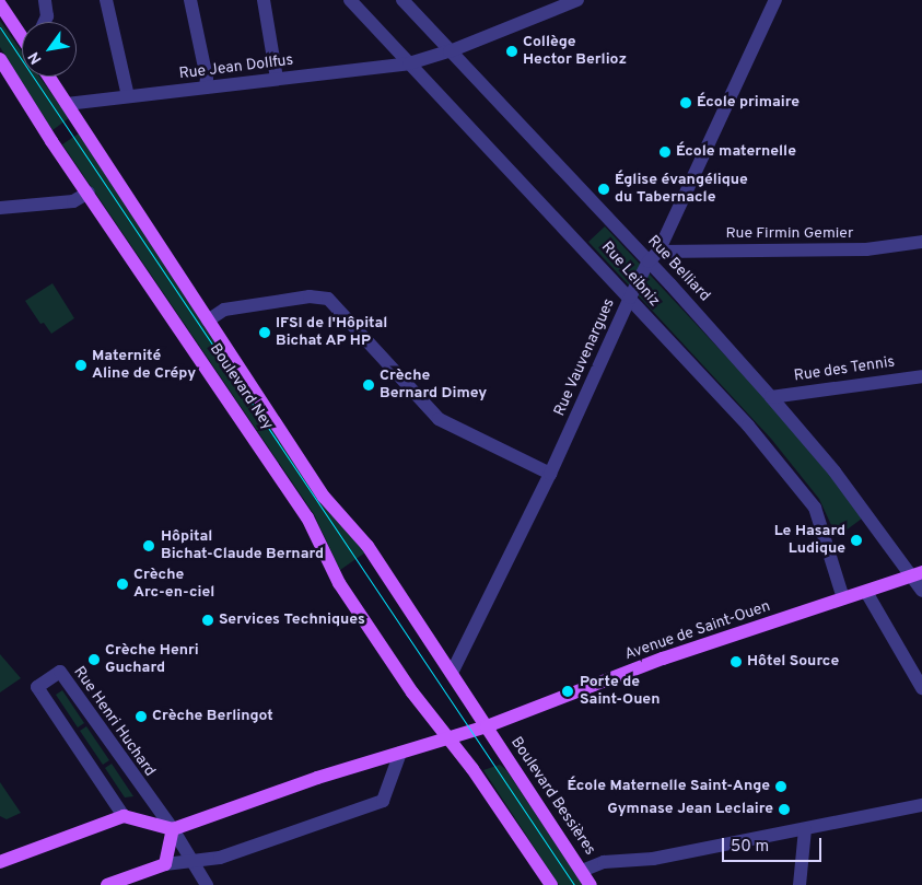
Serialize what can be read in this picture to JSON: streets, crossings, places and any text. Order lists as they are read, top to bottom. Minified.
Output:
{"streets":{"main road":["Boulevard Ney","Avenue de Saint-Ouen","Boulevard Bessières"],"street":["Rue Jean Dollfus","Rue Firmin Gemier","Rue Belliard","Rue Leibniz","Rue Vauvenargues","Rue des Tennis","Rue Henri Huchard"]},"crossings":[["Rue Jean Dollfus","Rue Belliard"],["Rue Jean Dollfus","Rue Leibniz"],["Rue Jean Dollfus","Boulevard Ney"],["Rue Firmin Gemier","Rue Belliard"],["Rue Firmin Gemier","Rue Vauvenargues"],["Rue Belliard","Rue Vauvenargues"],["Rue Belliard","Rue des Tennis"],["Rue Belliard","Avenue de Saint-Ouen"],["Rue Leibniz","Rue Vauvenargues"],["Rue Leibniz","Avenue de Saint-Ouen"],["Rue Vauvenargues","Boulevard Ney"],["Boulevard Ney","Avenue de Saint-Ouen"],["Boulevard Ney","Boulevard Bessières"],["Avenue de Saint-Ouen","Rue Henri Huchard"],["Avenue de Saint-Ouen","Boulevard Bessières"]],"places":["Collège Hector Berlioz","École primaire","École maternelle","Église évangélique du Tabernacle","IFSI de l'Hôpital Bichat AP HP","Maternité Aline de Crépy","Crèche Bernard Dimey","Le Hasard Ludique","Hôpital Bichat-Claude Bernard","Crèche Arc-en-ciel","Services Techniques","Crèche Henri Guchard","Hôtel Source","Porte de Saint-Ouen","Crèche Berlingot","École Maternelle Saint-Ange","Gymnase Jean Leclaire"],"scale_bar":"50 m","north":"bottom left"}
